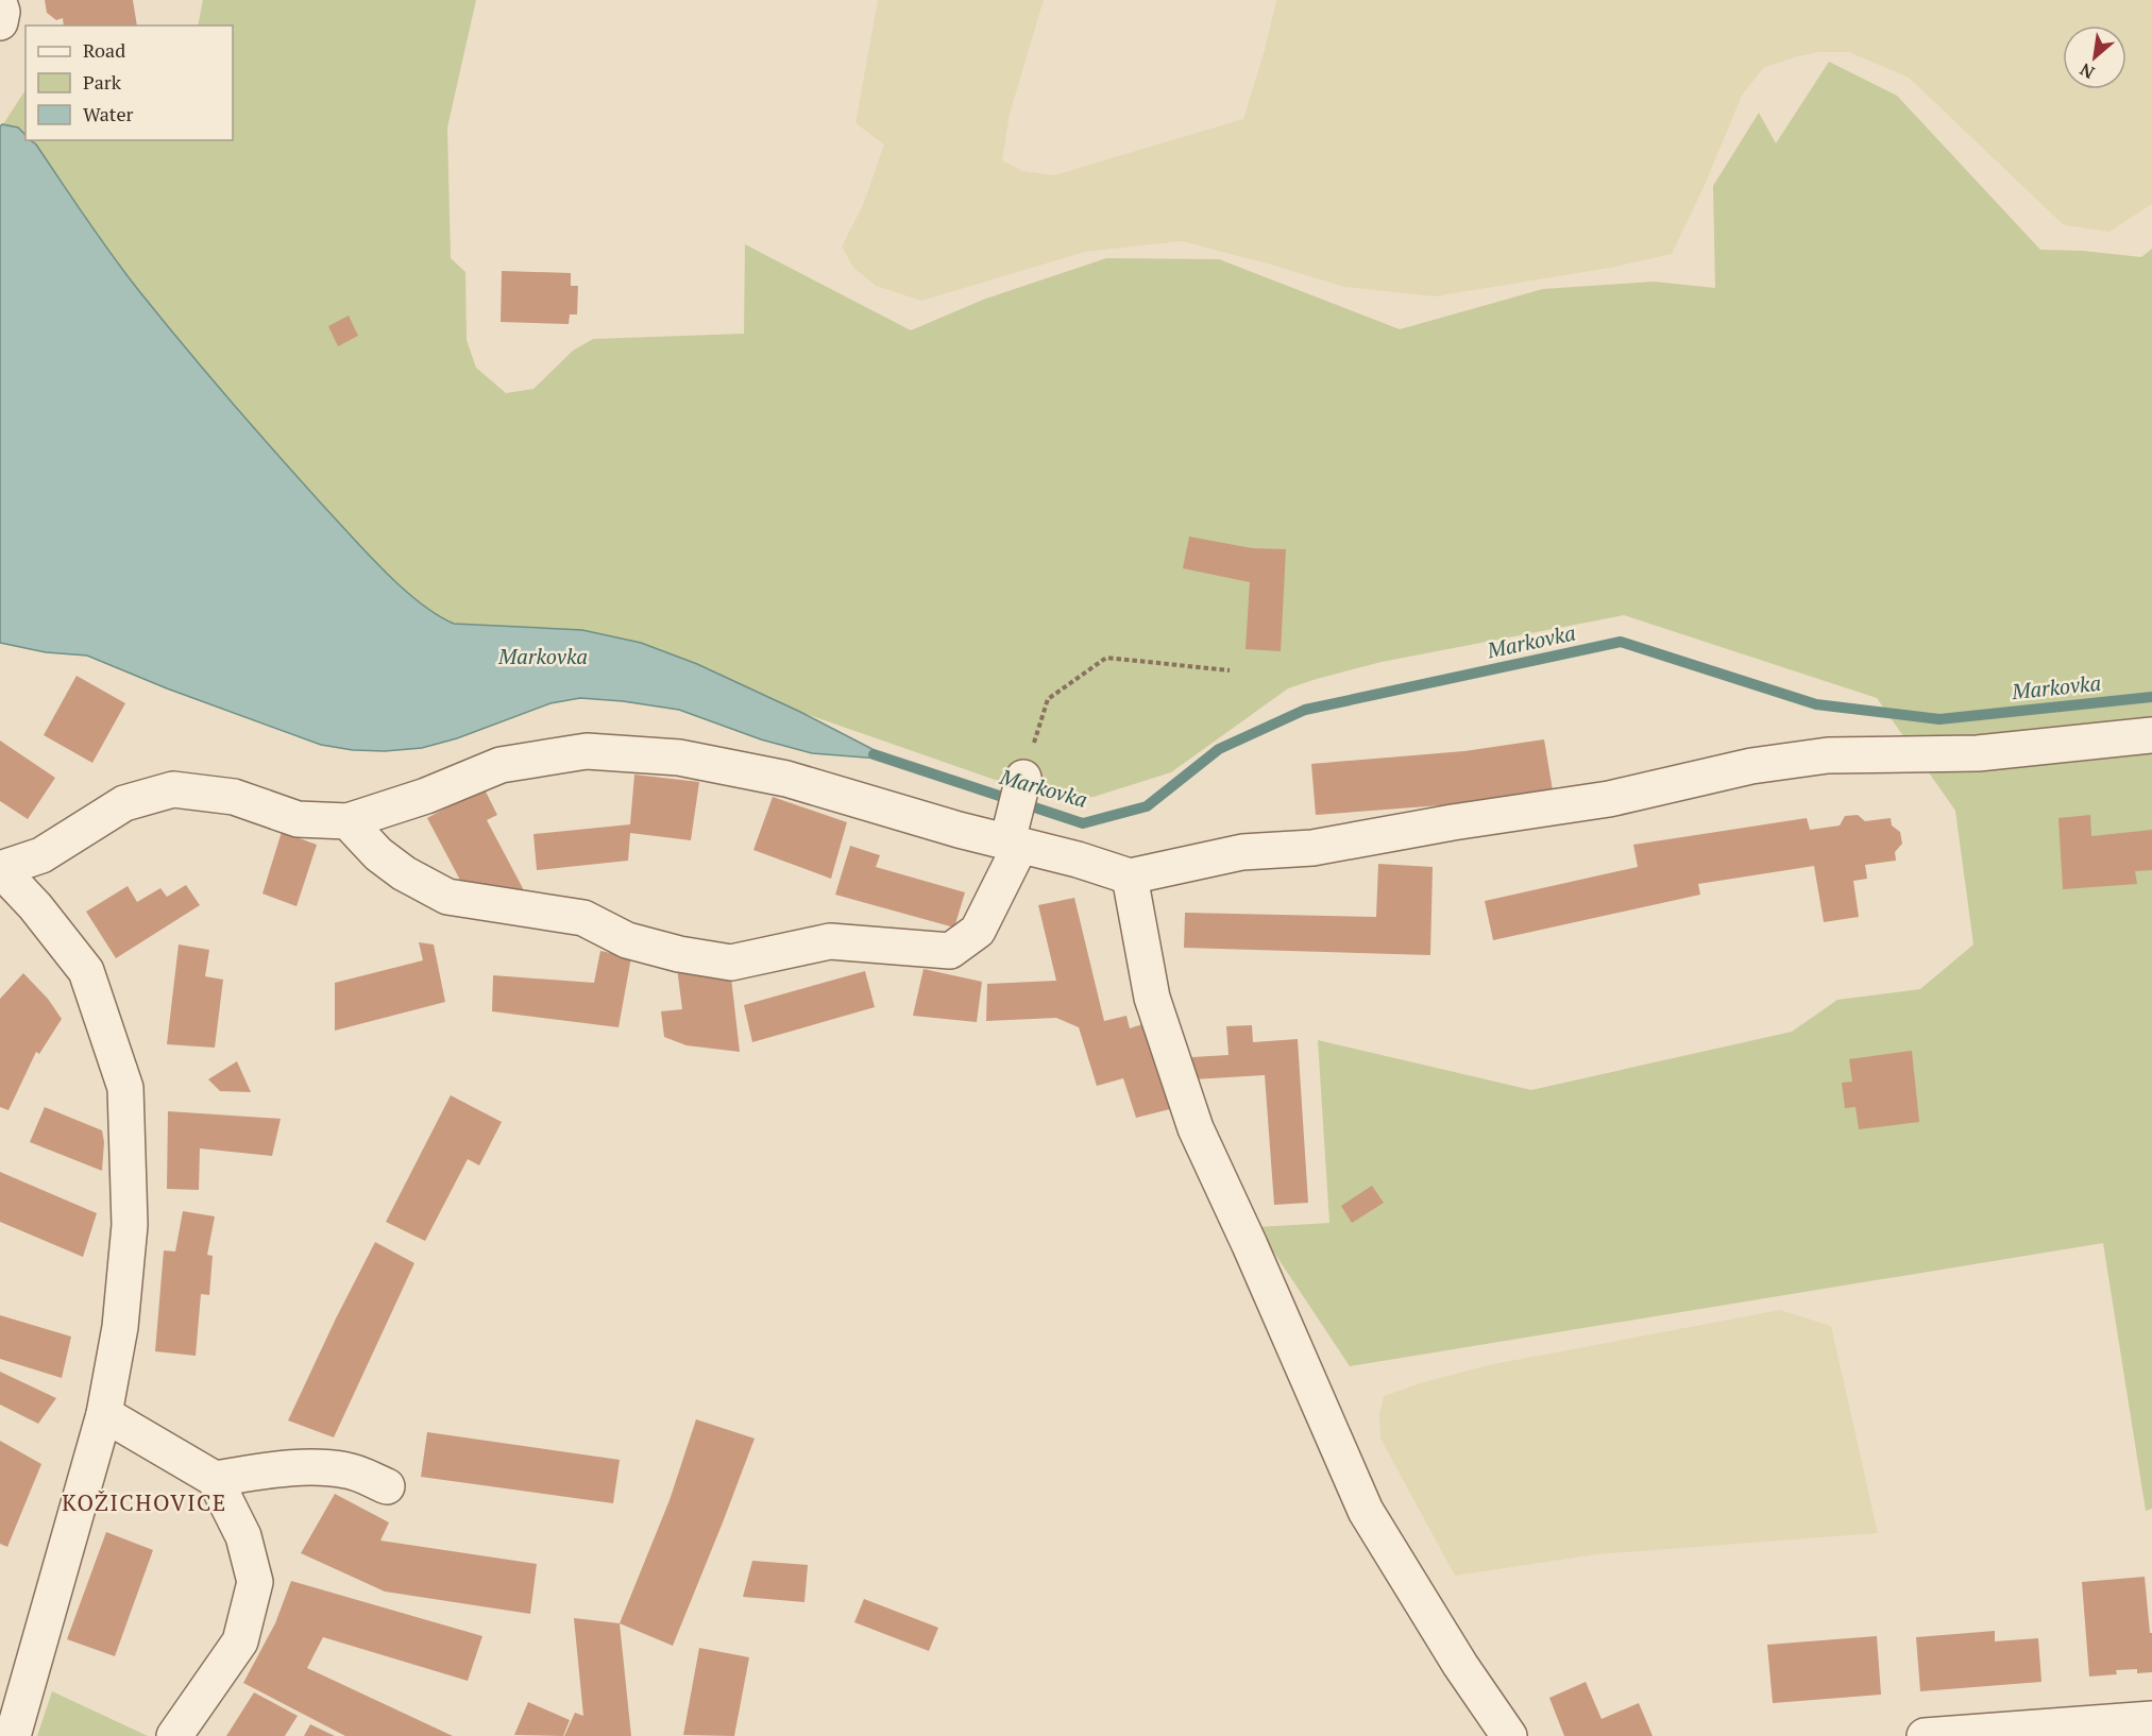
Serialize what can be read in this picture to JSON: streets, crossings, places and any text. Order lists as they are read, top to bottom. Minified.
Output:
{"districts":["KOŽICHOVICE"],"water":["Markovka"],"legend":["Road","Park","Water"],"north":"bottom left"}
